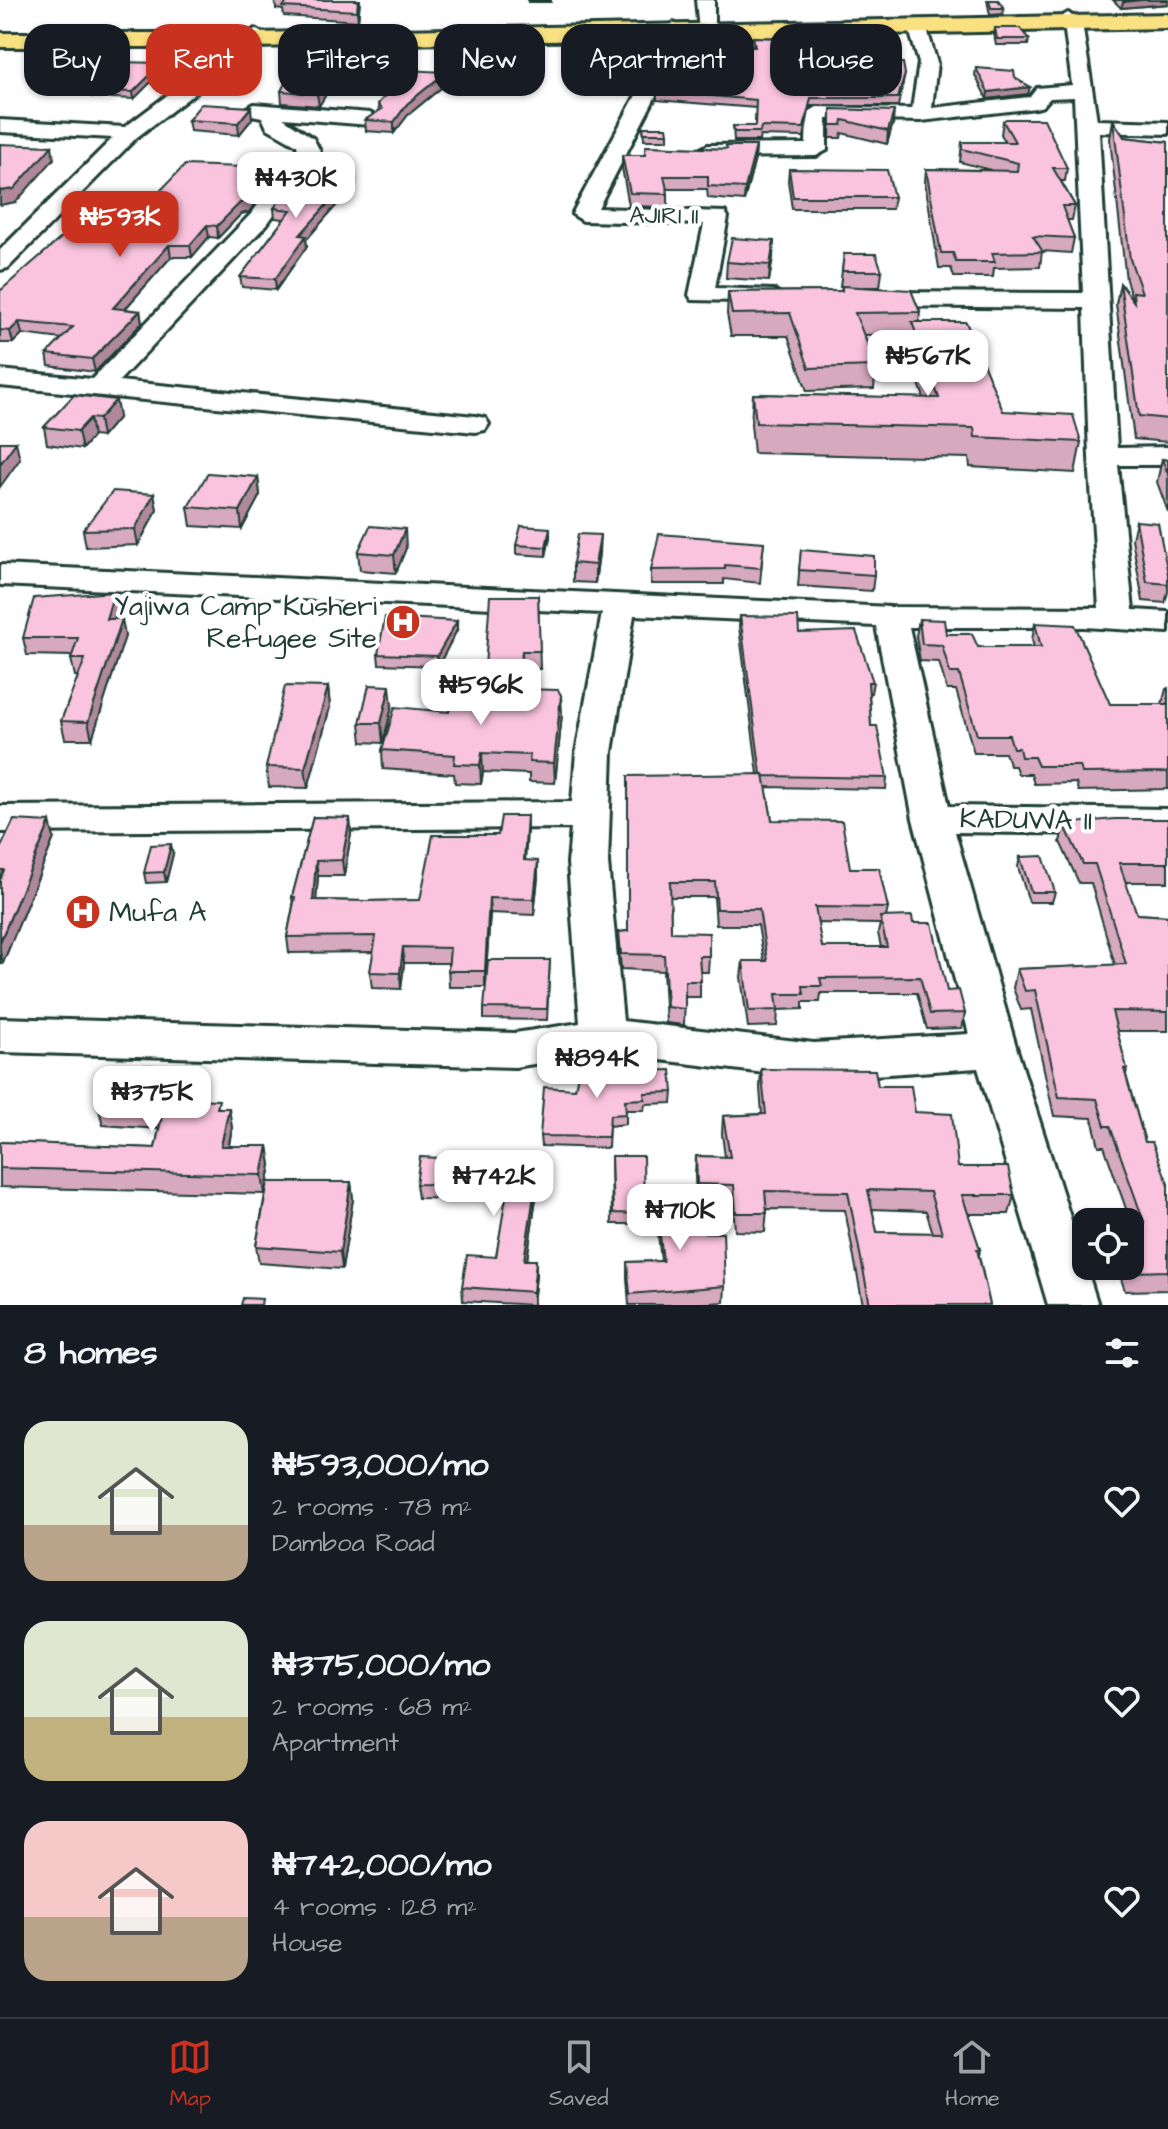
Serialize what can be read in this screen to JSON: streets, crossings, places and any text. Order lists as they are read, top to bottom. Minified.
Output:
{"streets":{"street":["AJIRI II","KADUWA II"]},"places":{"hospital":["Yajiwa Camp Kusheri Refugee Site","Mufa A"]},"page":{"chip":["Buy","Rent","Filters","New","Apartment","House"],"price":["₦430K","₦593K","₦567K","₦596K","₦894K","₦375K","₦742K","₦710K"],"heading":"8 homes","list":[{"name":"₦593,000/mo","note":"2 rooms · 78 m² · Damboa Road"},{"name":"₦375,000/mo","note":"2 rooms · 68 m² · Apartment"},{"name":"₦742,000/mo","note":"4 rooms · 128 m² · House"}],"tabs":["Map","Saved","Home"]}}
